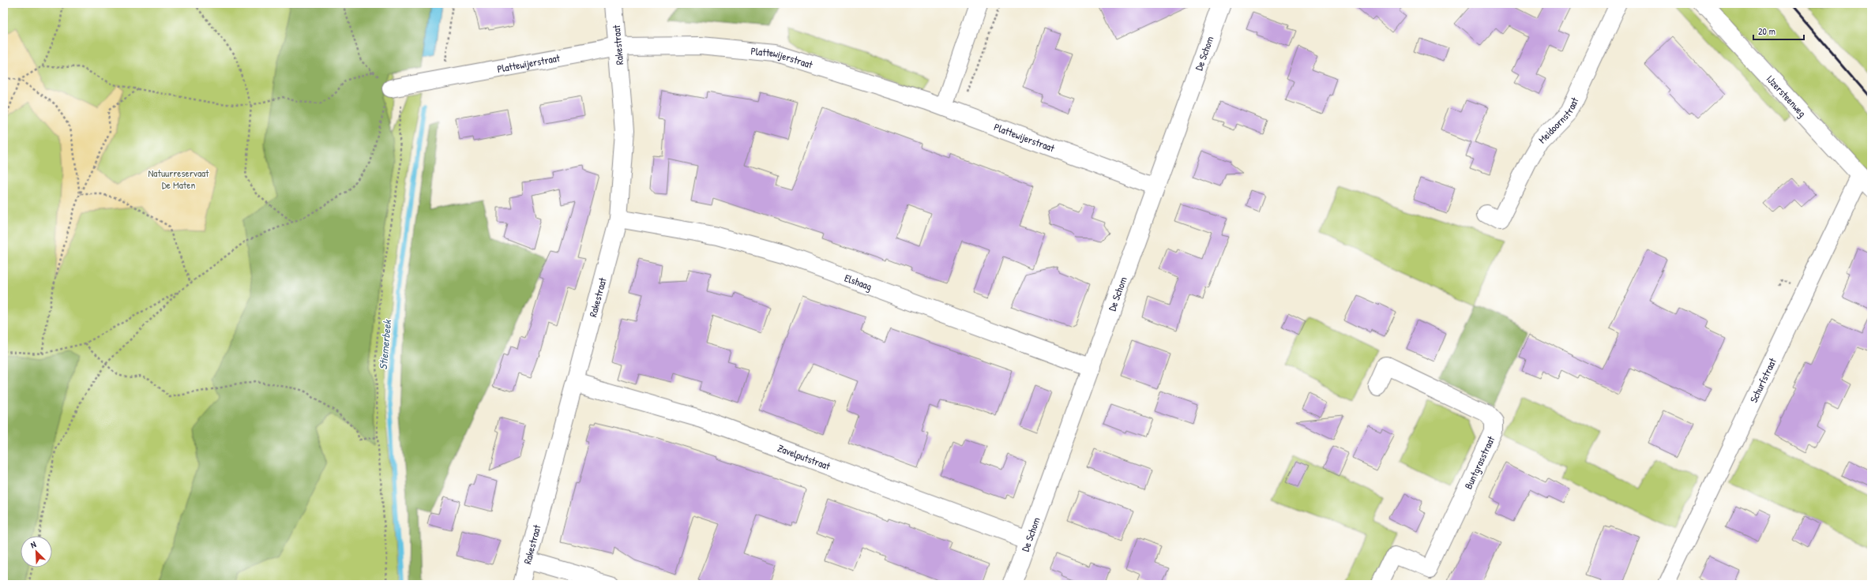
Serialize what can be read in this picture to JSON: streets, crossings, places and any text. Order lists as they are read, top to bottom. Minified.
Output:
{"streets":{"street":["Rakestraat","De Schom","Plattewijerstraat","IJzersteenweg","Meidoornstraat","Elshaag","Schurfstraat","Zavelputstraat","Buntgrasstraat"]},"crossings":[["Rakestraat","Plattewijerstraat"],["Rakestraat","Elshaag"],["Rakestraat","Zavelputstraat"],["De Schom","Plattewijerstraat"],["De Schom","Elshaag"],["De Schom","Zavelputstraat"],["IJzersteenweg","Schurfstraat"]],"water":["Stiemerbeek"],"parks":["Natuurreservaat De Maten"],"scale_bar":"20 m","north":"top left"}
